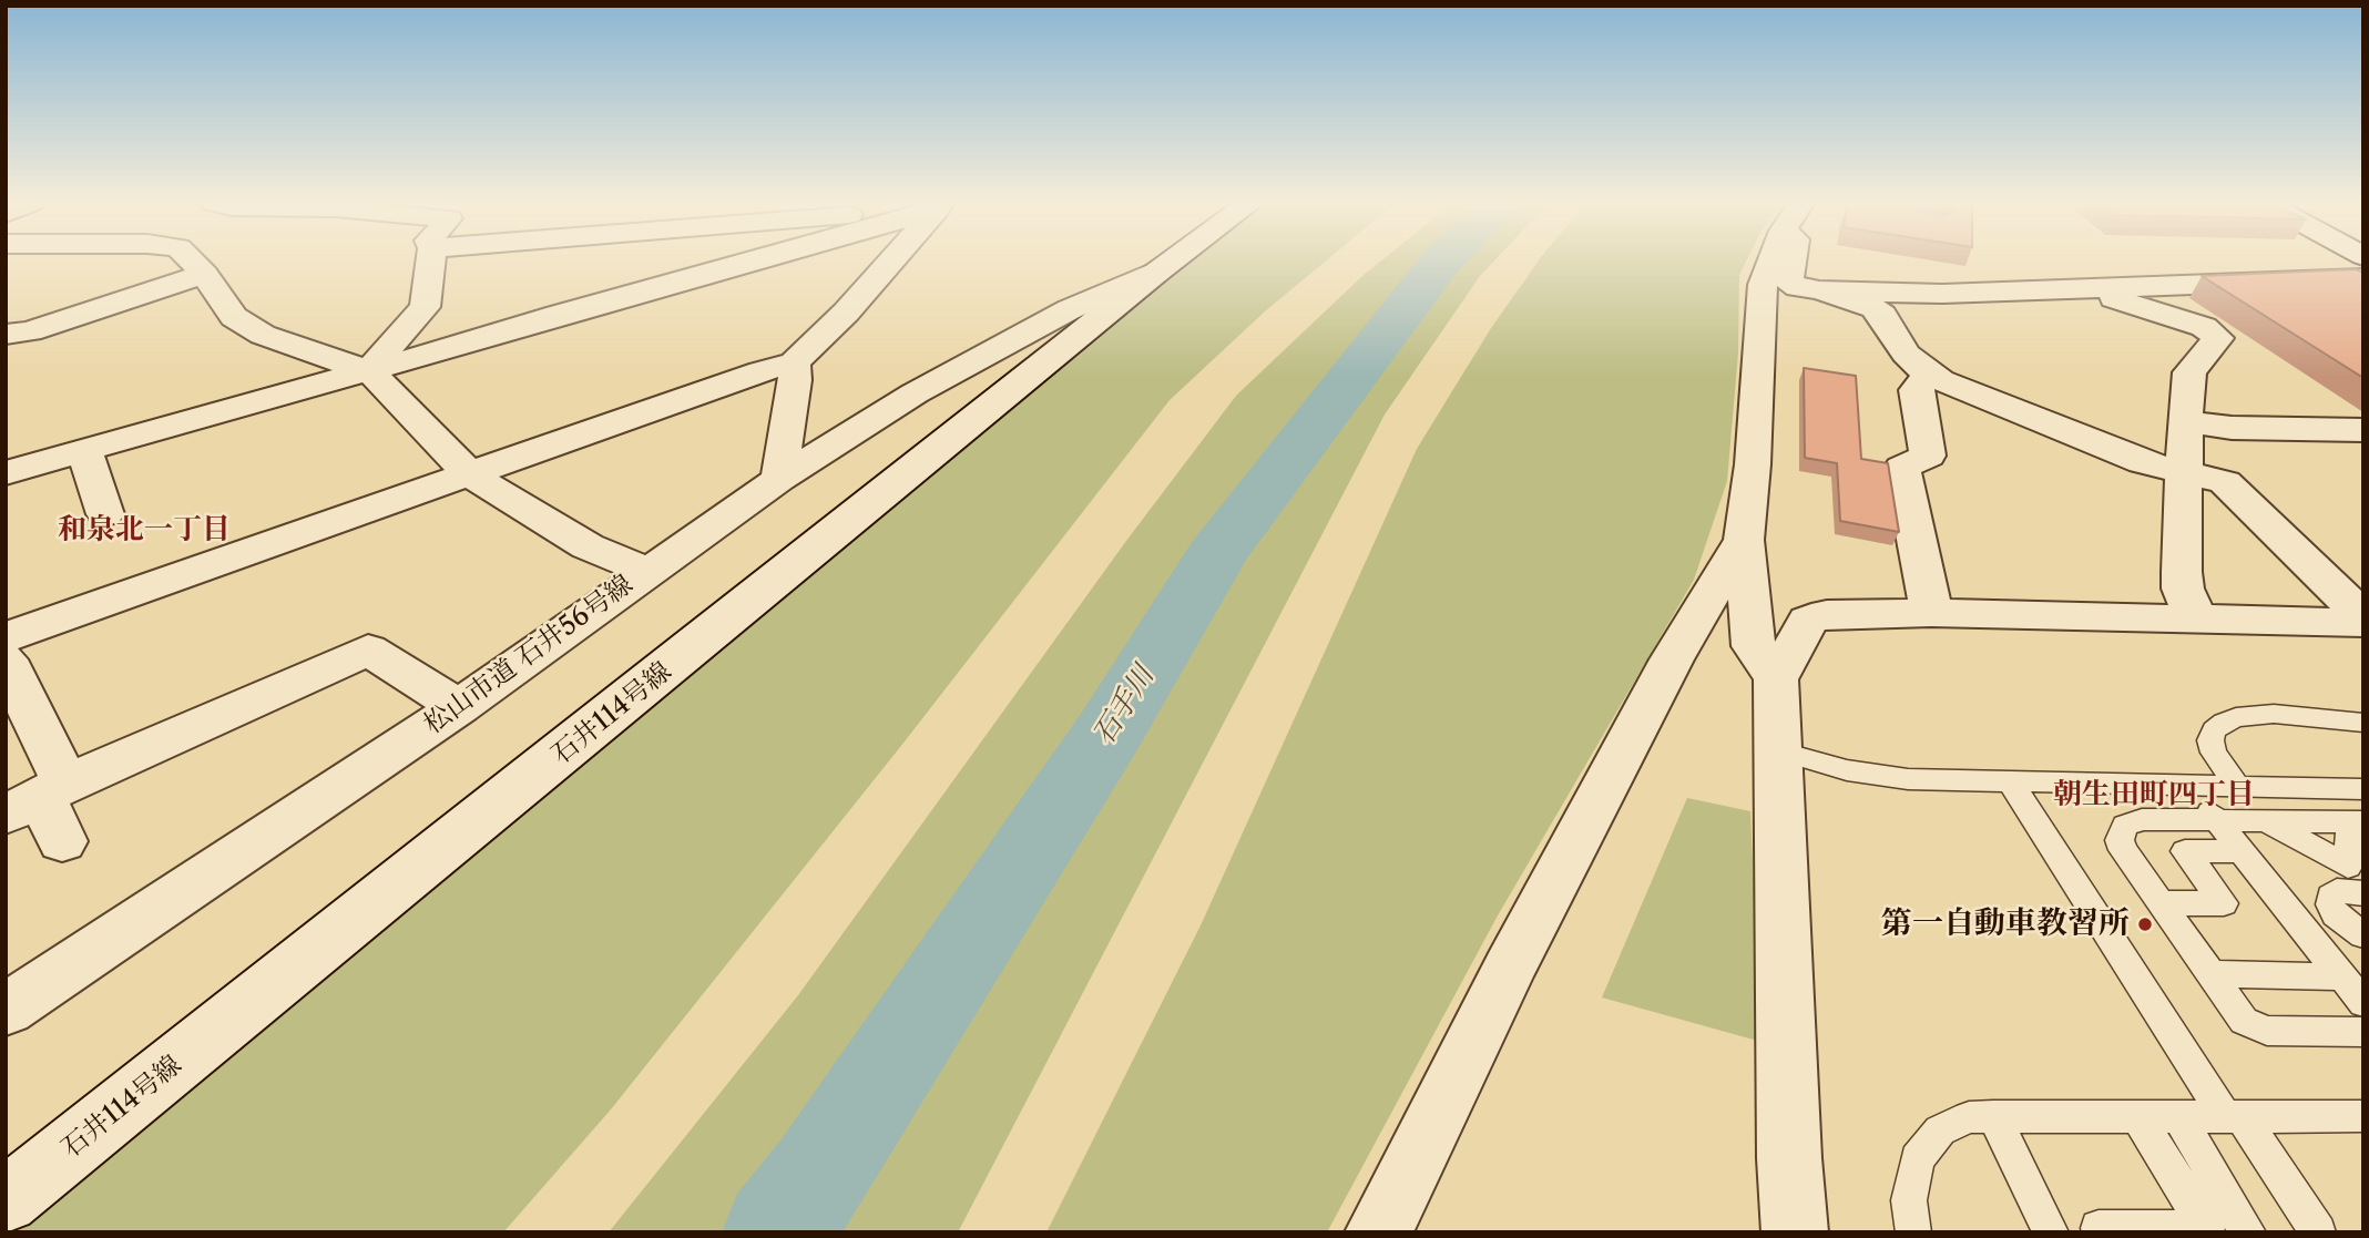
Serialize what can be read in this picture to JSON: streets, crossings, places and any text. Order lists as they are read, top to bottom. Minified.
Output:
{"streets":{"street":["松山市道 石井56号線","石井114号線"]},"crossings":[["松山市道 石井56号線","石井114号線"]],"districts":["和泉北一丁目","朝生田町四丁目"],"water":["石手川"],"places":["第一自動車教習所"]}
